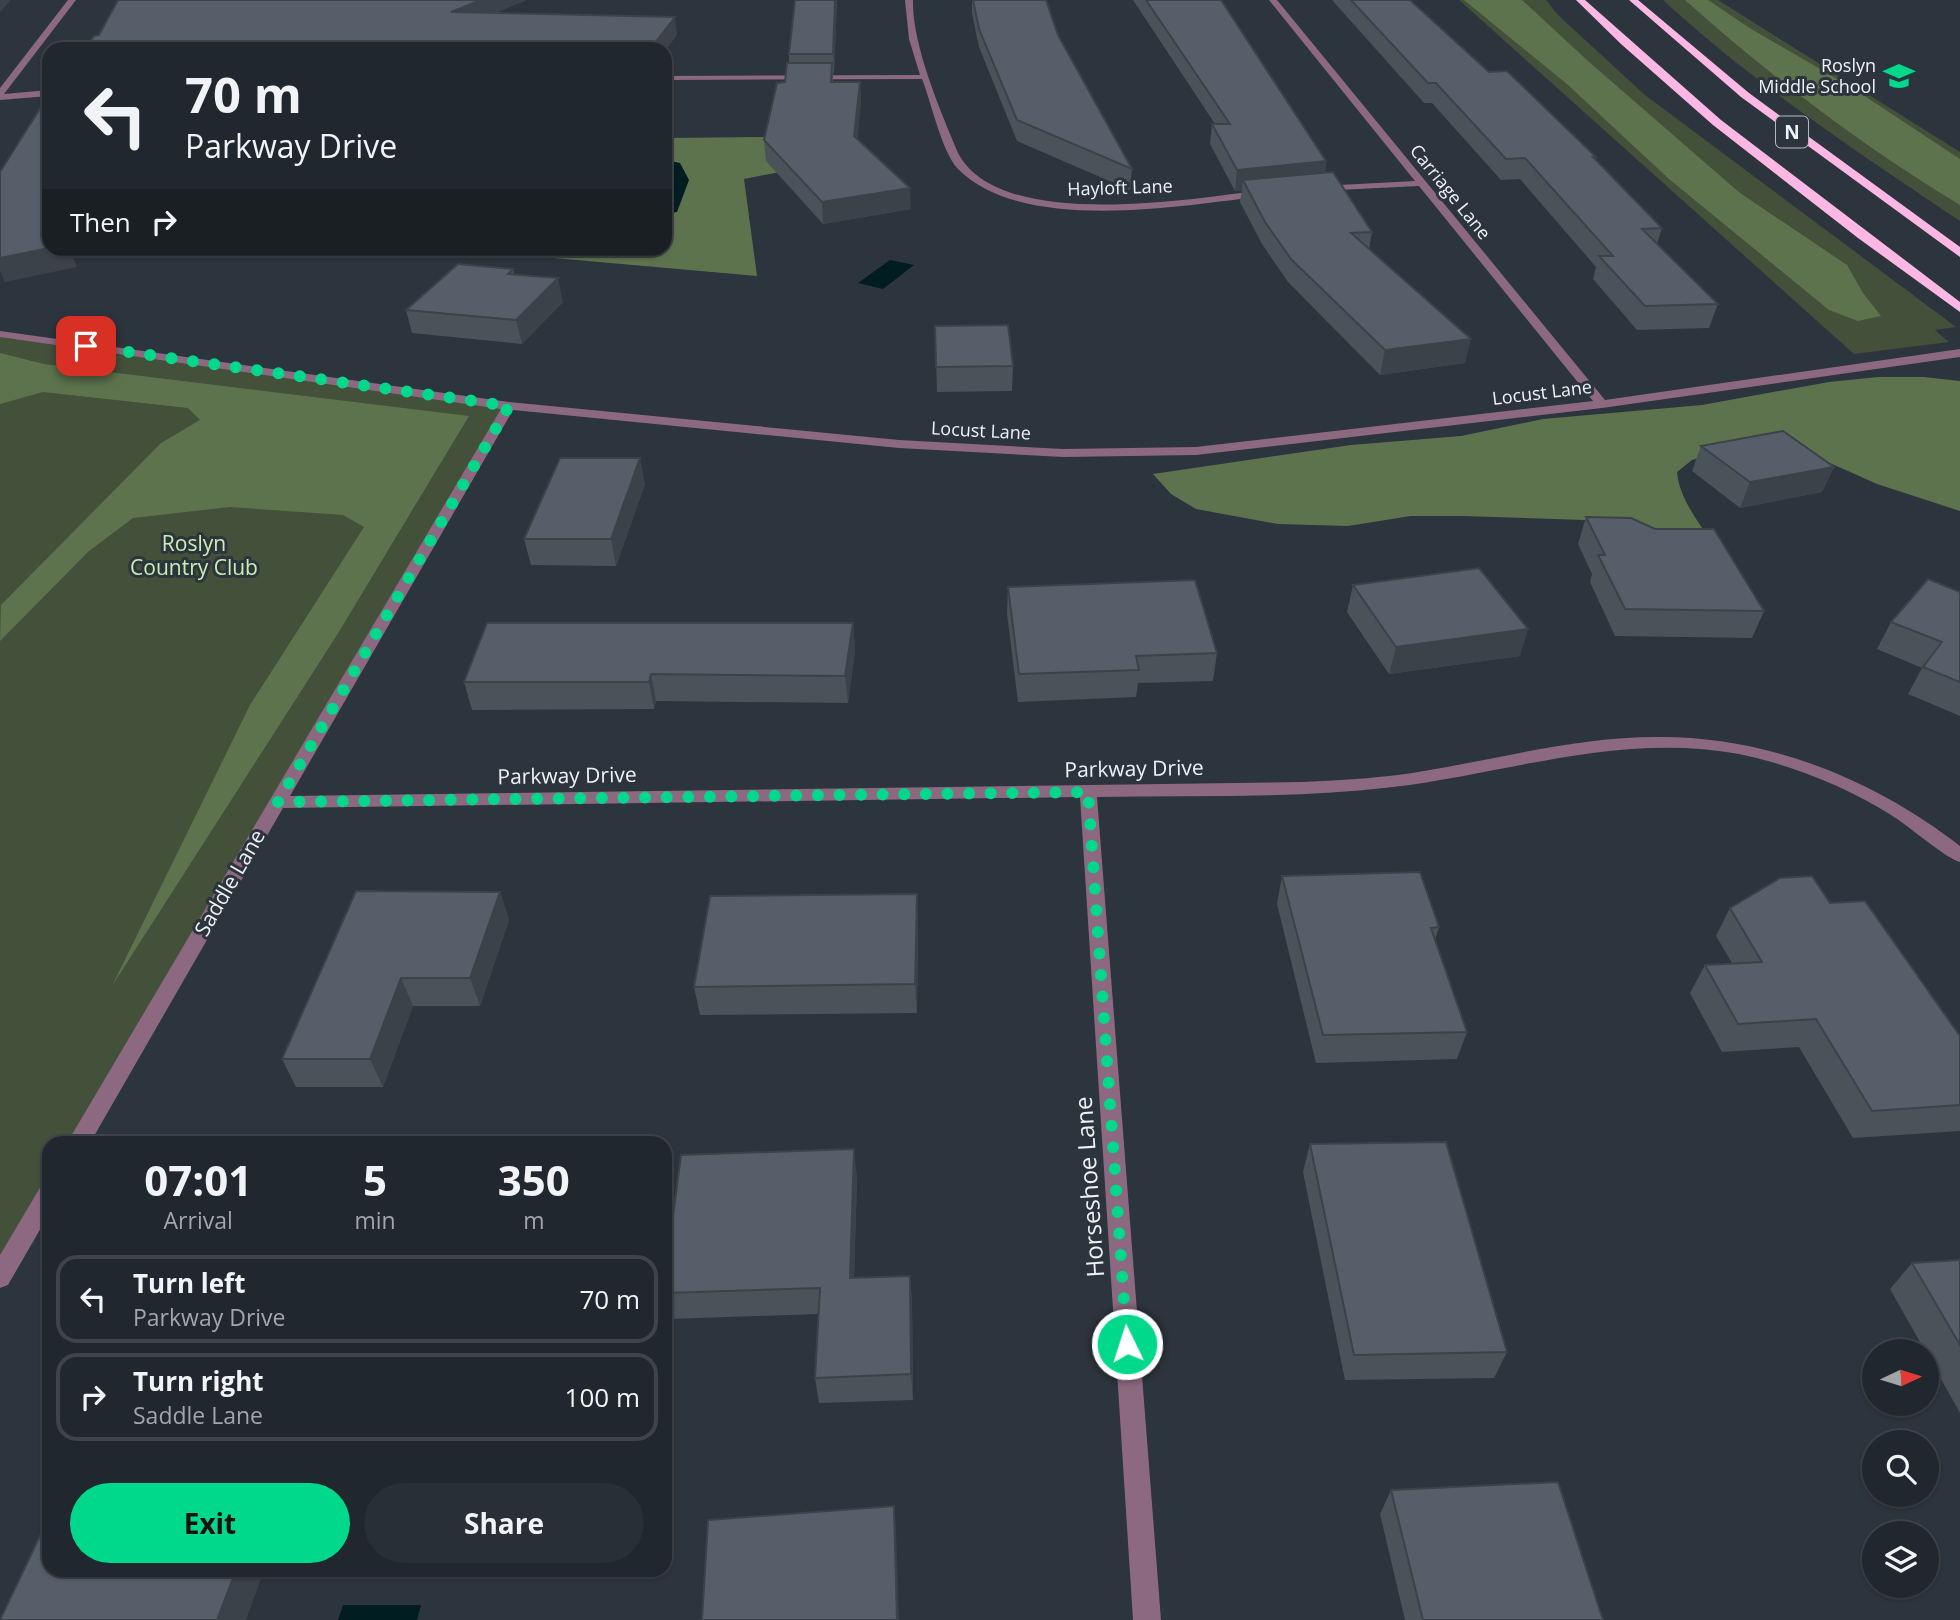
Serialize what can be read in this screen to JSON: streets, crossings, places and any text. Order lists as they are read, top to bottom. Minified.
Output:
{"streets":{"highway":["N"],"street":["Hayloft Lane","Carriage Lane","Locust Lane","Parkway Drive","Saddle Lane","Horseshoe Lane"]},"crossings":[["Carriage Lane","Locust Lane"],["Locust Lane","Saddle Lane"],["Parkway Drive","Saddle Lane"],["Parkway Drive","Horseshoe Lane"]],"parks":["Roslyn Country Club"],"places":{"school or university":["Roslyn Middle School"]},"north":"right","page":{"turn":["70 m","Parkway Drive"],"then":"Then","eta":["07:01","Arrival","5","min","350","m"],"list":[{"name":"Turn left","note":"Parkway Drive","value":"70 m"},{"name":"Turn right","note":"Saddle Lane","value":"100 m"}],"buttons":["Exit","Share"]}}
